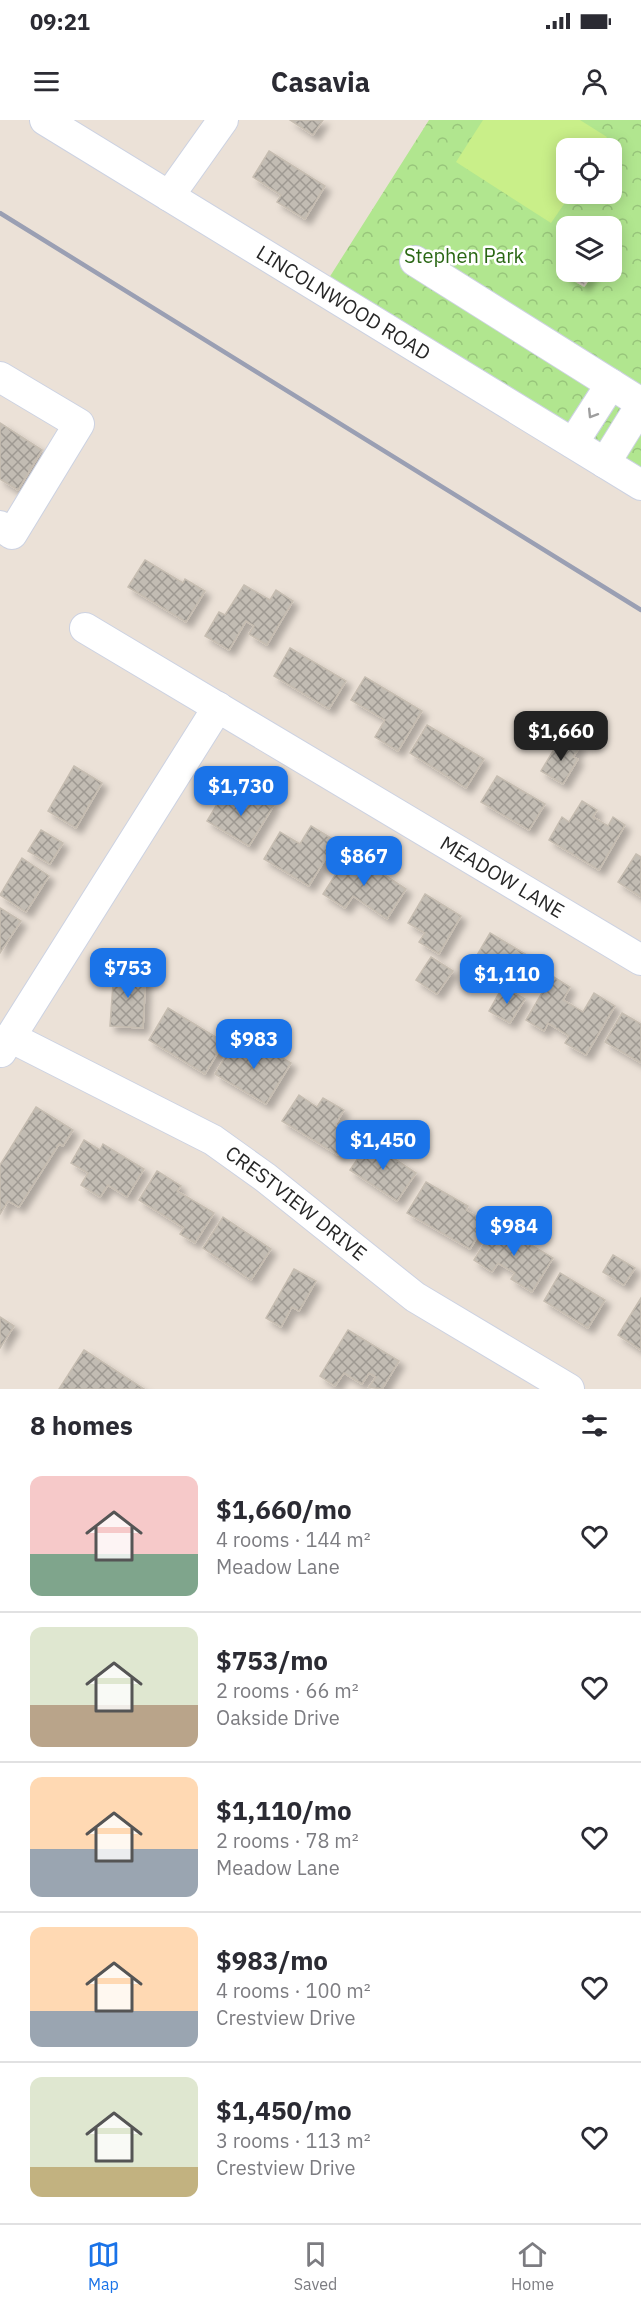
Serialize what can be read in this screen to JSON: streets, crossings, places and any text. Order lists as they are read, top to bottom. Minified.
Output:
{"streets":{"street":["LINCOLNWOOD ROAD","MEADOW LANE","CRESTVIEW DRIVE"]},"parks":["Stephen Park"],"page":{"status":"09:21","header":"Casavia","price":["$1,660","$1,730","$867","$753","$1,110","$983","$1,450","$984"],"heading":"8 homes","list":[{"name":"$1,660/mo","note":"4 rooms · 144 m² · Meadow Lane"},{"name":"$753/mo","note":"2 rooms · 66 m² · Oakside Drive"},{"name":"$1,110/mo","note":"2 rooms · 78 m² · Meadow Lane"},{"name":"$983/mo","note":"4 rooms · 100 m² · Crestview Drive"},{"name":"$1,450/mo","note":"3 rooms · 113 m² · Crestview Drive"}],"tabs":["Map","Saved","Home"]}}
